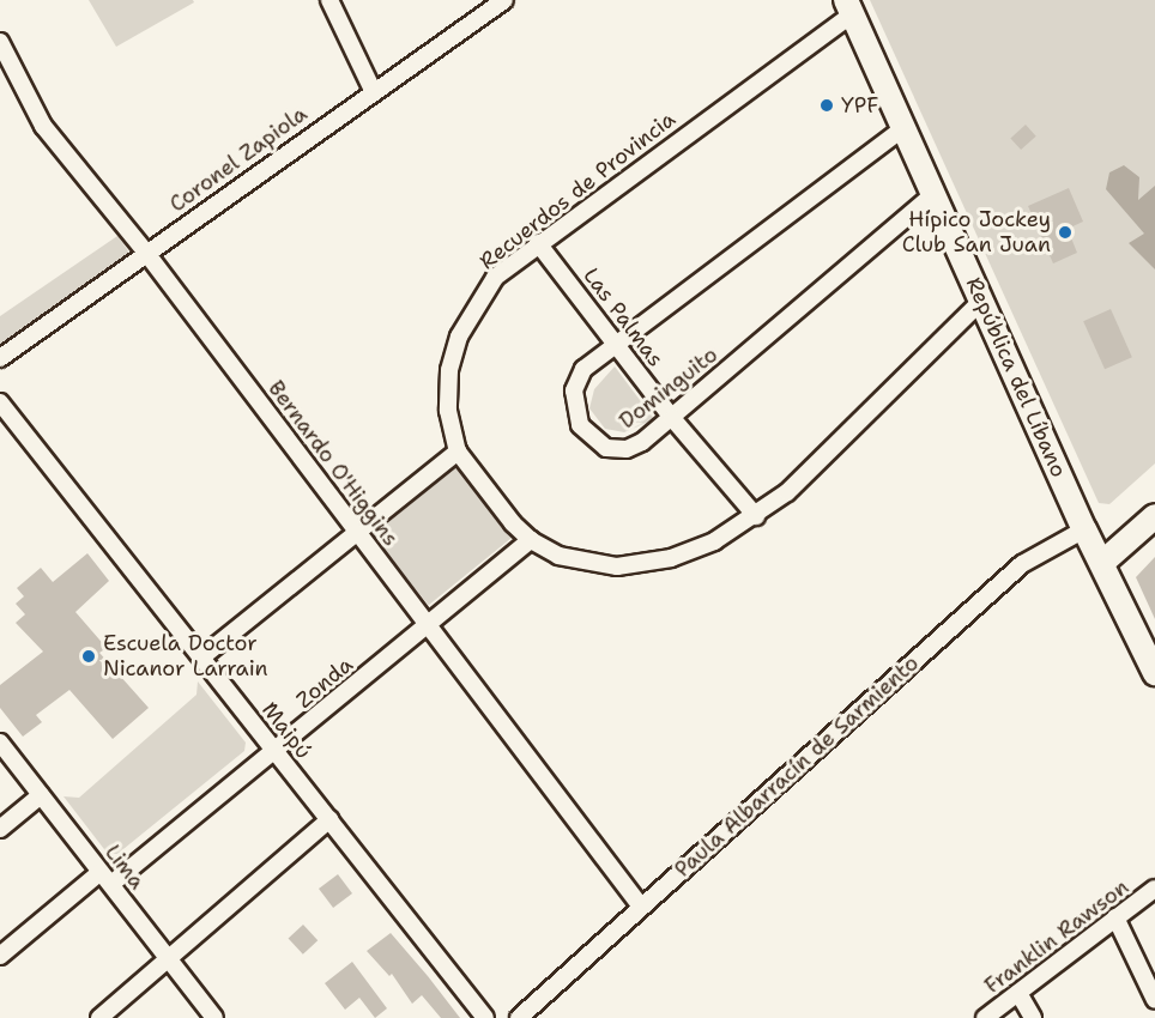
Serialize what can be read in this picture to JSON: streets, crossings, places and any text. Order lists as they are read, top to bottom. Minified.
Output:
{"streets":{"main road":["República del Líbano"],"street":["Coronel Zapiola","Recuerdos de Provincia","Las Palmas","Dominguito","Bernardo O'Higgins","Zonda","Maipú","Paula Albarracín de Sarmiento","Lima","Franklin Rawson"]},"crossings":[["Coronel Zapiola","Bernardo O'Higgins"],["Recuerdos de Provincia","Las Palmas"],["Recuerdos de Provincia","República del Líbano"],["Recuerdos de Provincia","Zonda"],["Las Palmas","Dominguito"],["República del Líbano","Dominguito"],["República del Líbano","Paula Albarracín de Sarmiento"],["Bernardo O'Higgins","Zonda"],["Bernardo O'Higgins","Paula Albarracín de Sarmiento"],["Zonda","Maipú"],["Zonda","Lima"]],"places":["YPF","Hípico Jockey Club San Juan","Escuela Doctor Nicanor Larrain"]}
